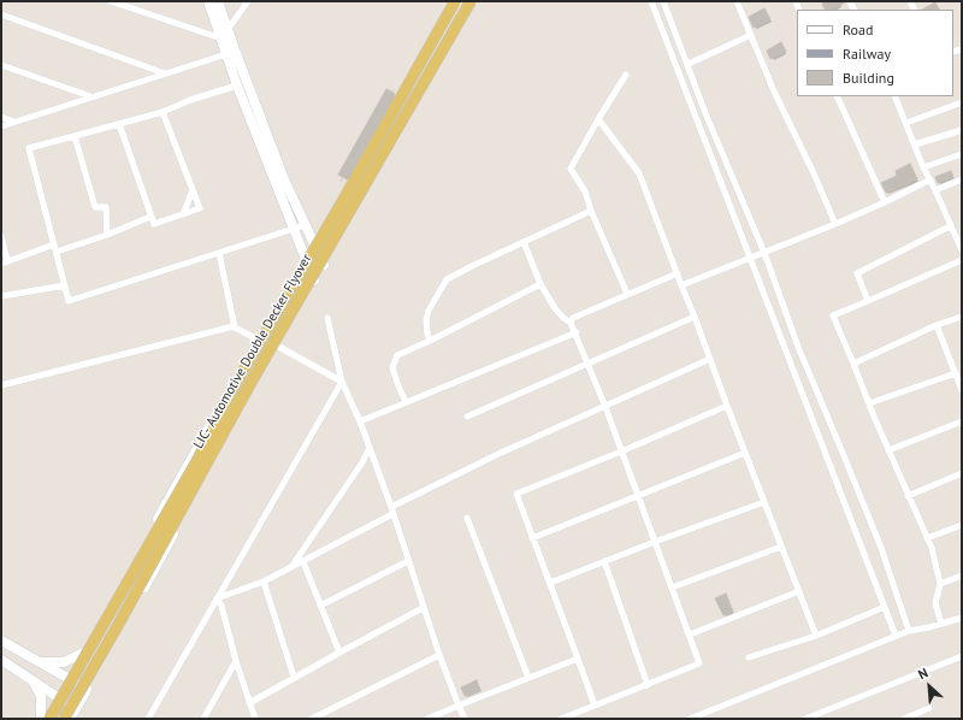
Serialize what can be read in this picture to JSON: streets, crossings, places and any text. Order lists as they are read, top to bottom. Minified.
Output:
{"streets":{"main road":["LIC- Automotive Double Decker Flyover"]},"legend":["Road","Railway","Building"],"north":"top left"}
